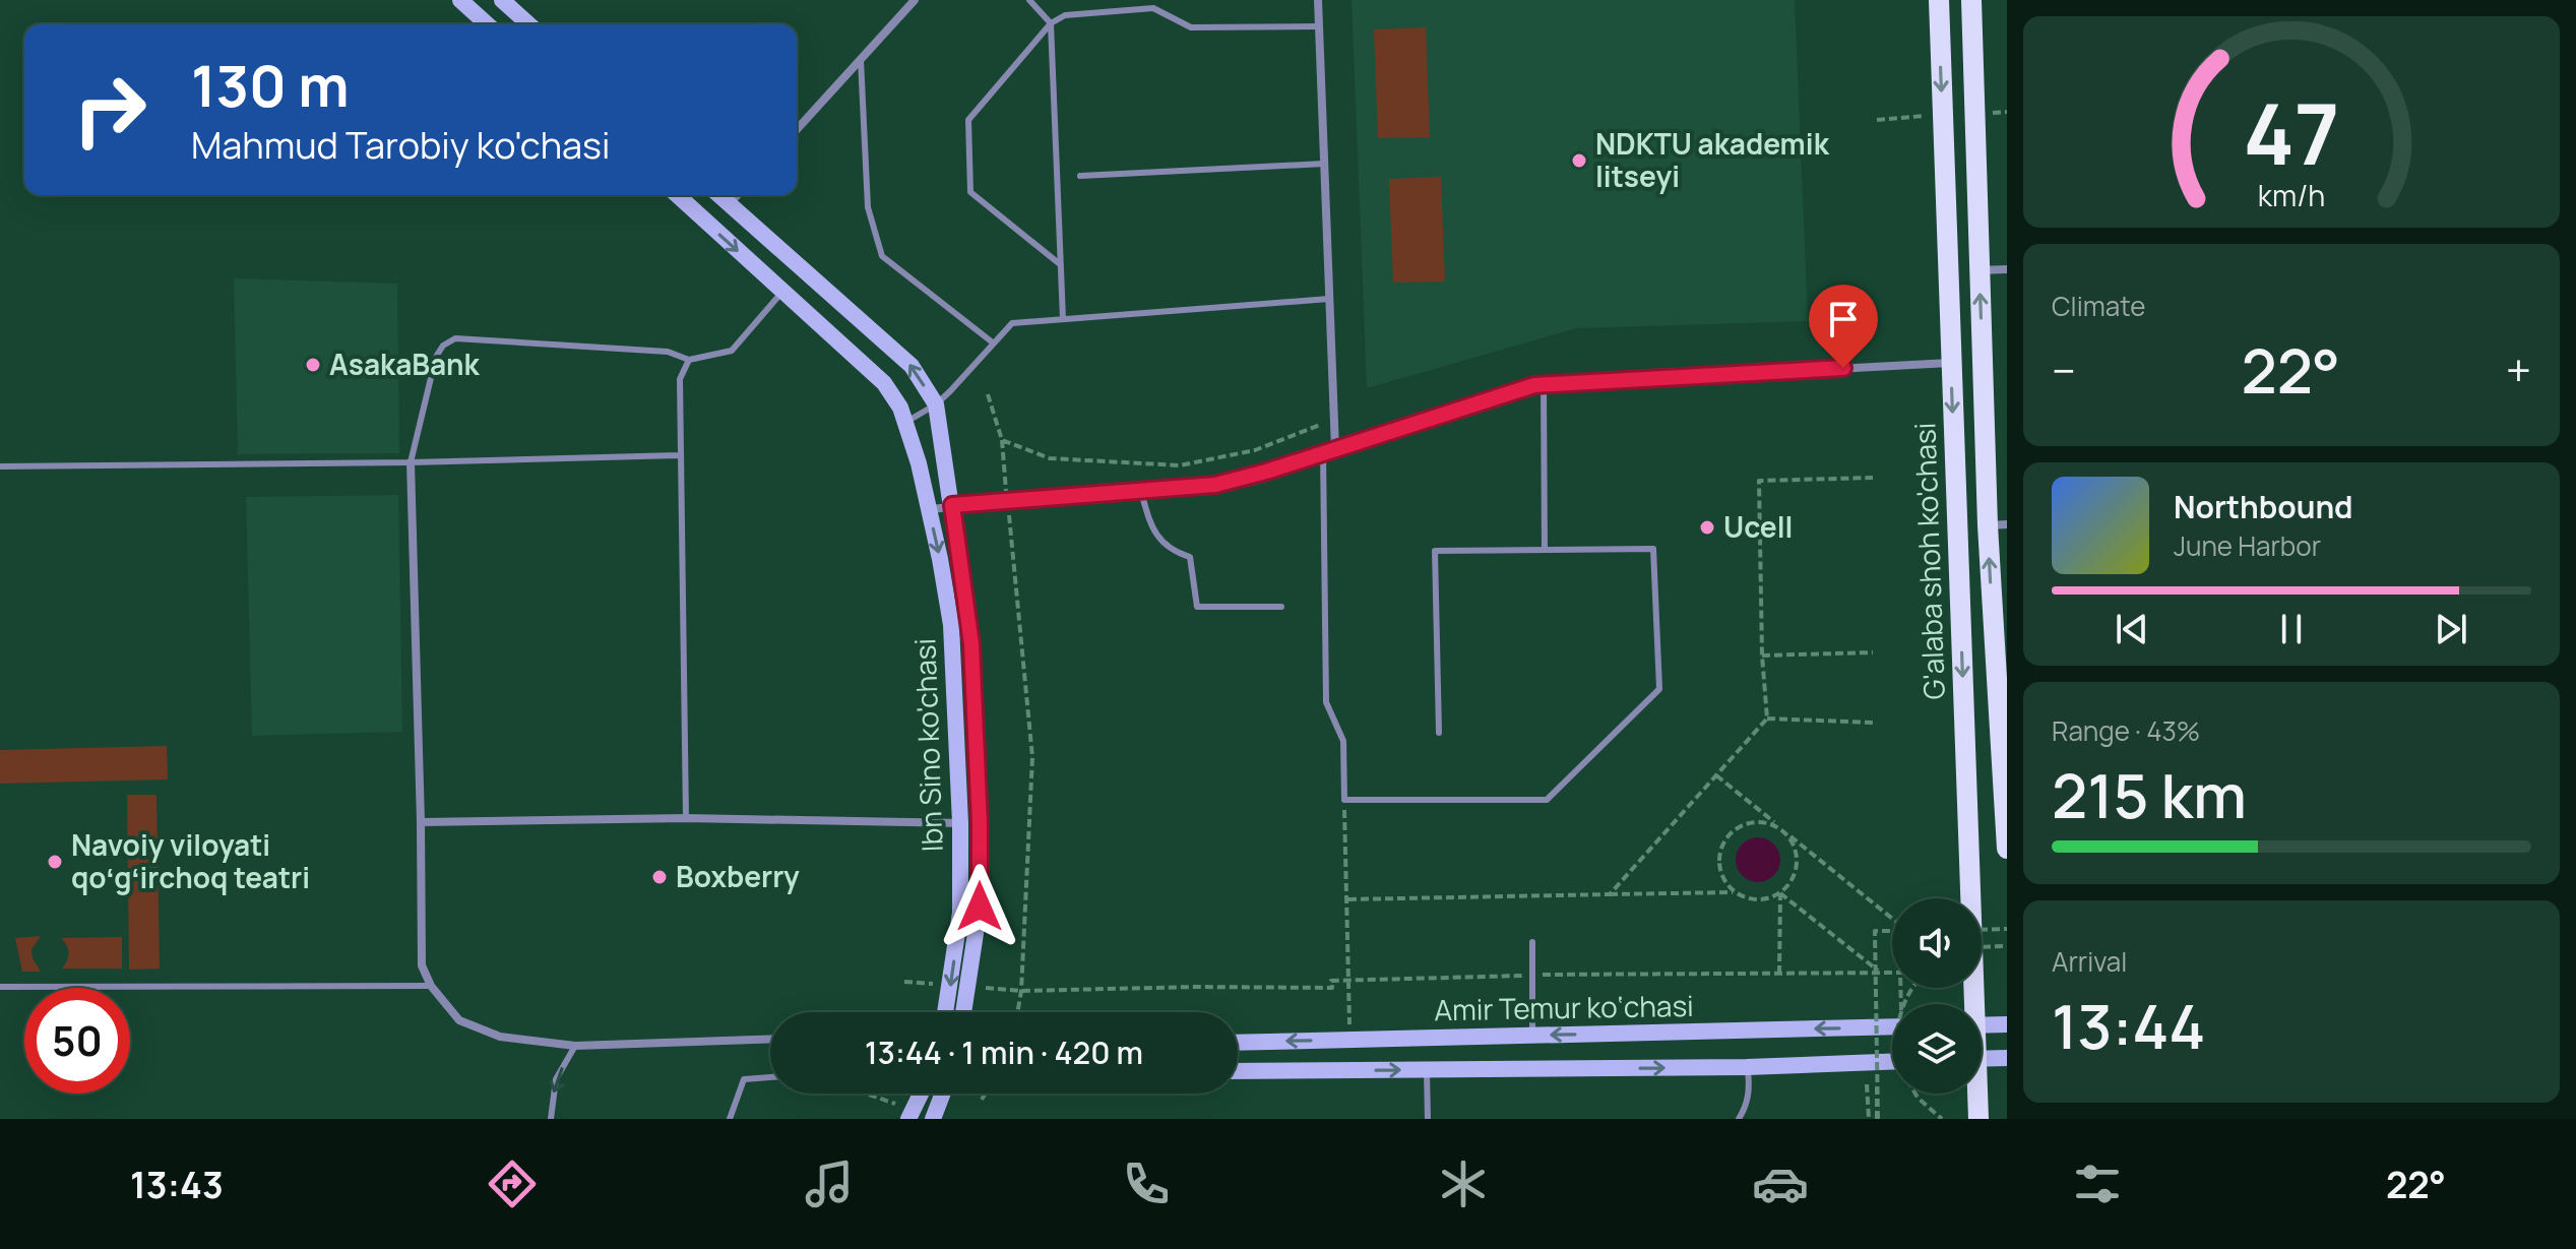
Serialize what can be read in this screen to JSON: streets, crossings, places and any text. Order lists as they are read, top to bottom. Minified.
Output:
{"streets":{"main road":["G'alaba shoh ko'chasi","Ibn Sino ko'chasi","Amir Temur ko‘chasi"]},"places":["NDKTU akademik litseyi","AsakaBank","Ucell","Navoiy viloyati qoʻgʻirchoq teatri","Boxberry"],"page":{"turn":["130 m","Mahmud Tarobiy ko'chasi"],"tile":["Climate",["Range · 43%","215 km"],["Arrival","13:44"]],"heat":["−","22°","+"],"song":["Northbound","June Harbor"],"limit":"50","trip":"13:44 · 1 min · 420 m","tabs":["13:43","22°"],"gauge":["47","km/h"]}}
